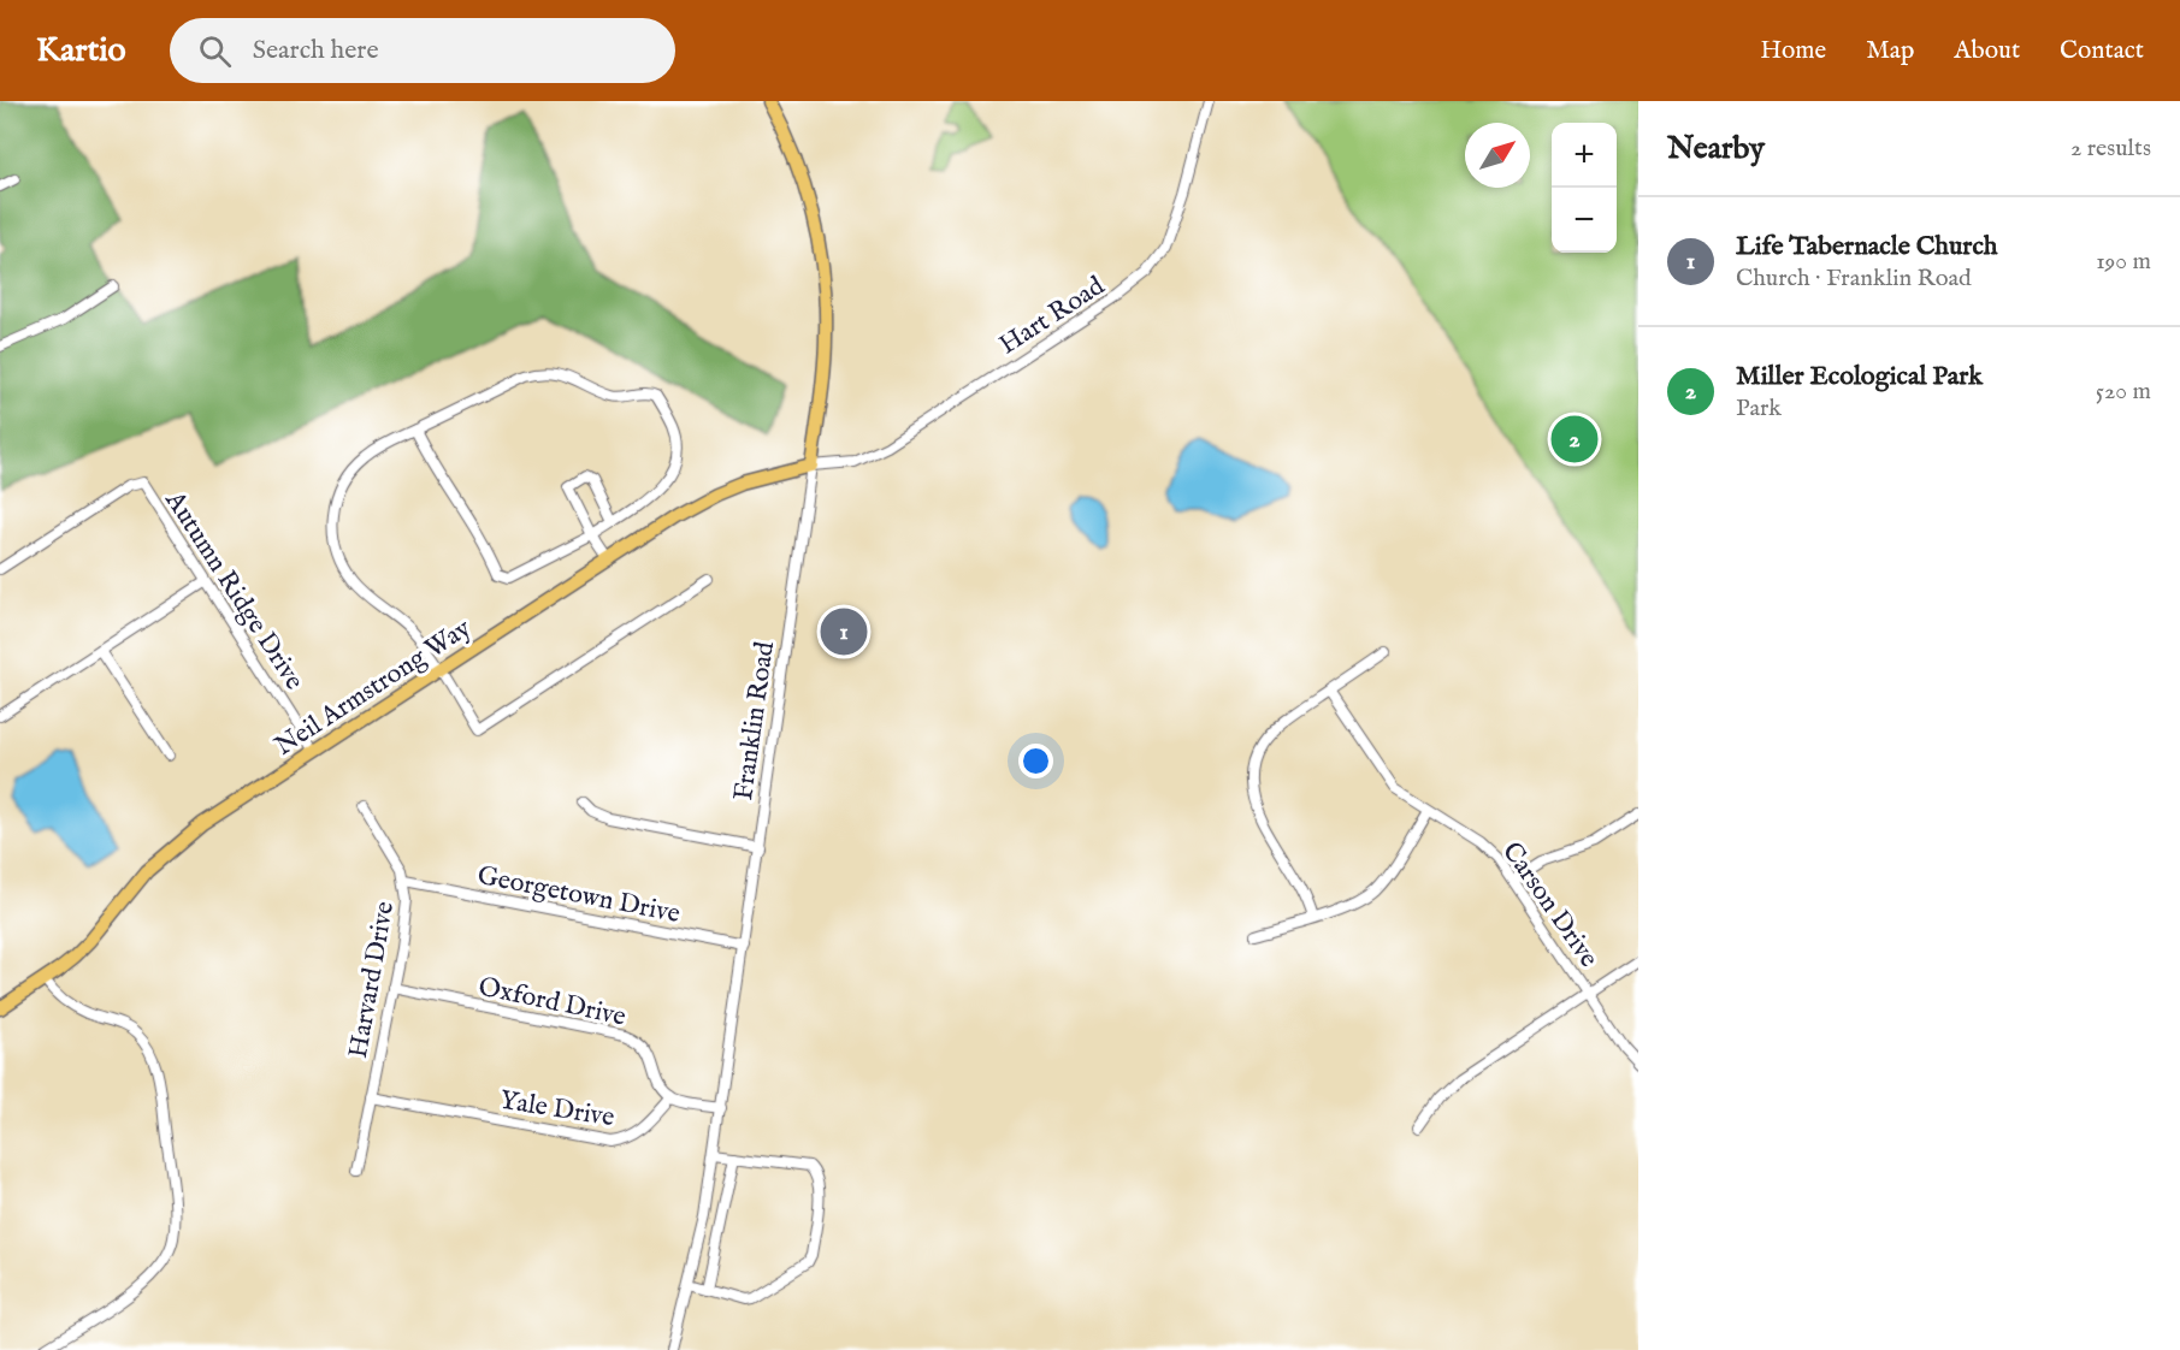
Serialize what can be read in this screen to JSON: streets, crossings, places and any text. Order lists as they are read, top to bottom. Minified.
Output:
{"streets":{"main road":["Neil Armstrong Way","Franklin Road"],"street":["Hart Road","Autumn Ridge Drive","Georgetown Drive","Carson Drive","Harvard Drive","Oxford Drive","Yale Drive"]},"crossings":[["Hart Road","Neil Armstrong Way"],["Hart Road","Franklin Road"],["Autumn Ridge Drive","Neil Armstrong Way"],["Neil Armstrong Way","Franklin Road"],["Franklin Road","Georgetown Drive"],["Georgetown Drive","Harvard Drive"],["Harvard Drive","Oxford Drive"],["Harvard Drive","Yale Drive"],["Oxford Drive","Yale Drive"]],"north":"top right","page":{"header":"Kartio","search":"Search here","nav":["Home","Map","About","Contact"],"heading":["Nearby","2 results"],"map_buttons":["+","−"],"list":[{"mark":"1","name":"Life Tabernacle Church","note":"Church · Franklin Road","value":"190 m"},{"mark":"2","name":"Miller Ecological Park","note":"Park","value":"520 m"}],"pins":["2","1"]}}
